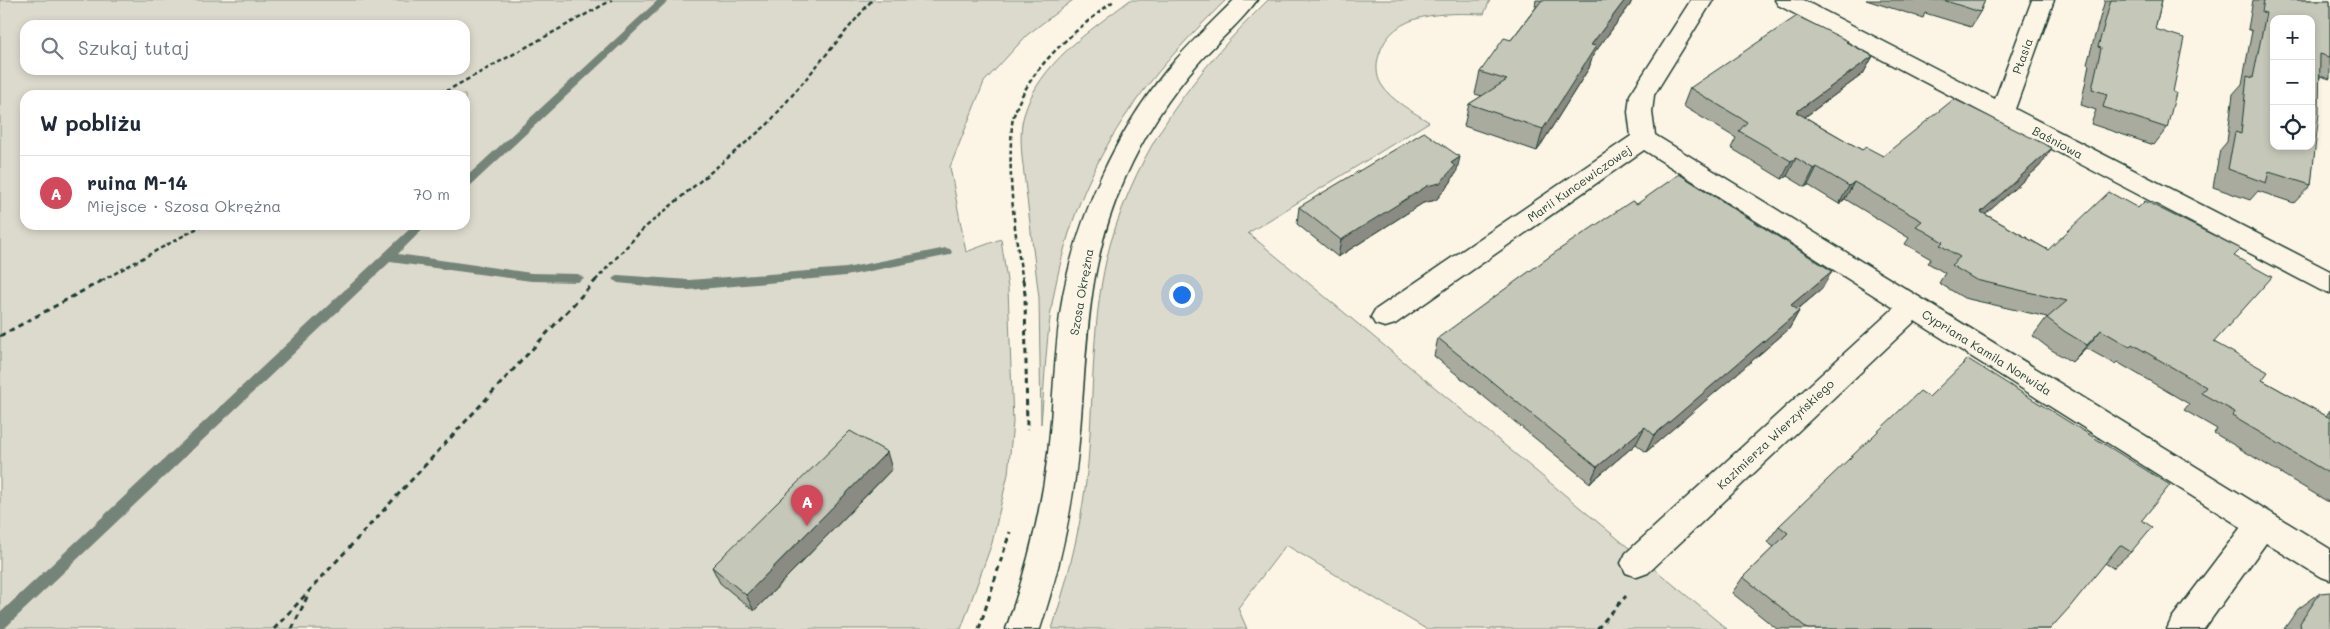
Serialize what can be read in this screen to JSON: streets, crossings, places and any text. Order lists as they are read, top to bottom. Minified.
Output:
{"streets":{"street":["Ptasia","Baśniowa","Marii Kuncewiczowej","Szosa Okrężna","Cypriana Kamila Norwida","Kazimierza Wierzyńskiego"]},"crossings":[["Ptasia","Baśniowa"],["Marii Kuncewiczowej","Cypriana Kamila Norwida"],["Cypriana Kamila Norwida","Kazimierza Wierzyńskiego"]],"page":{"map_buttons":["+","−"],"search":"Szukaj tutaj","heading":"W pobliżu","list":[{"mark":"A","name":"ruina M-14","note":"Miejsce · Szosa Okrężna","value":"70 m"}],"pins":"A"}}
